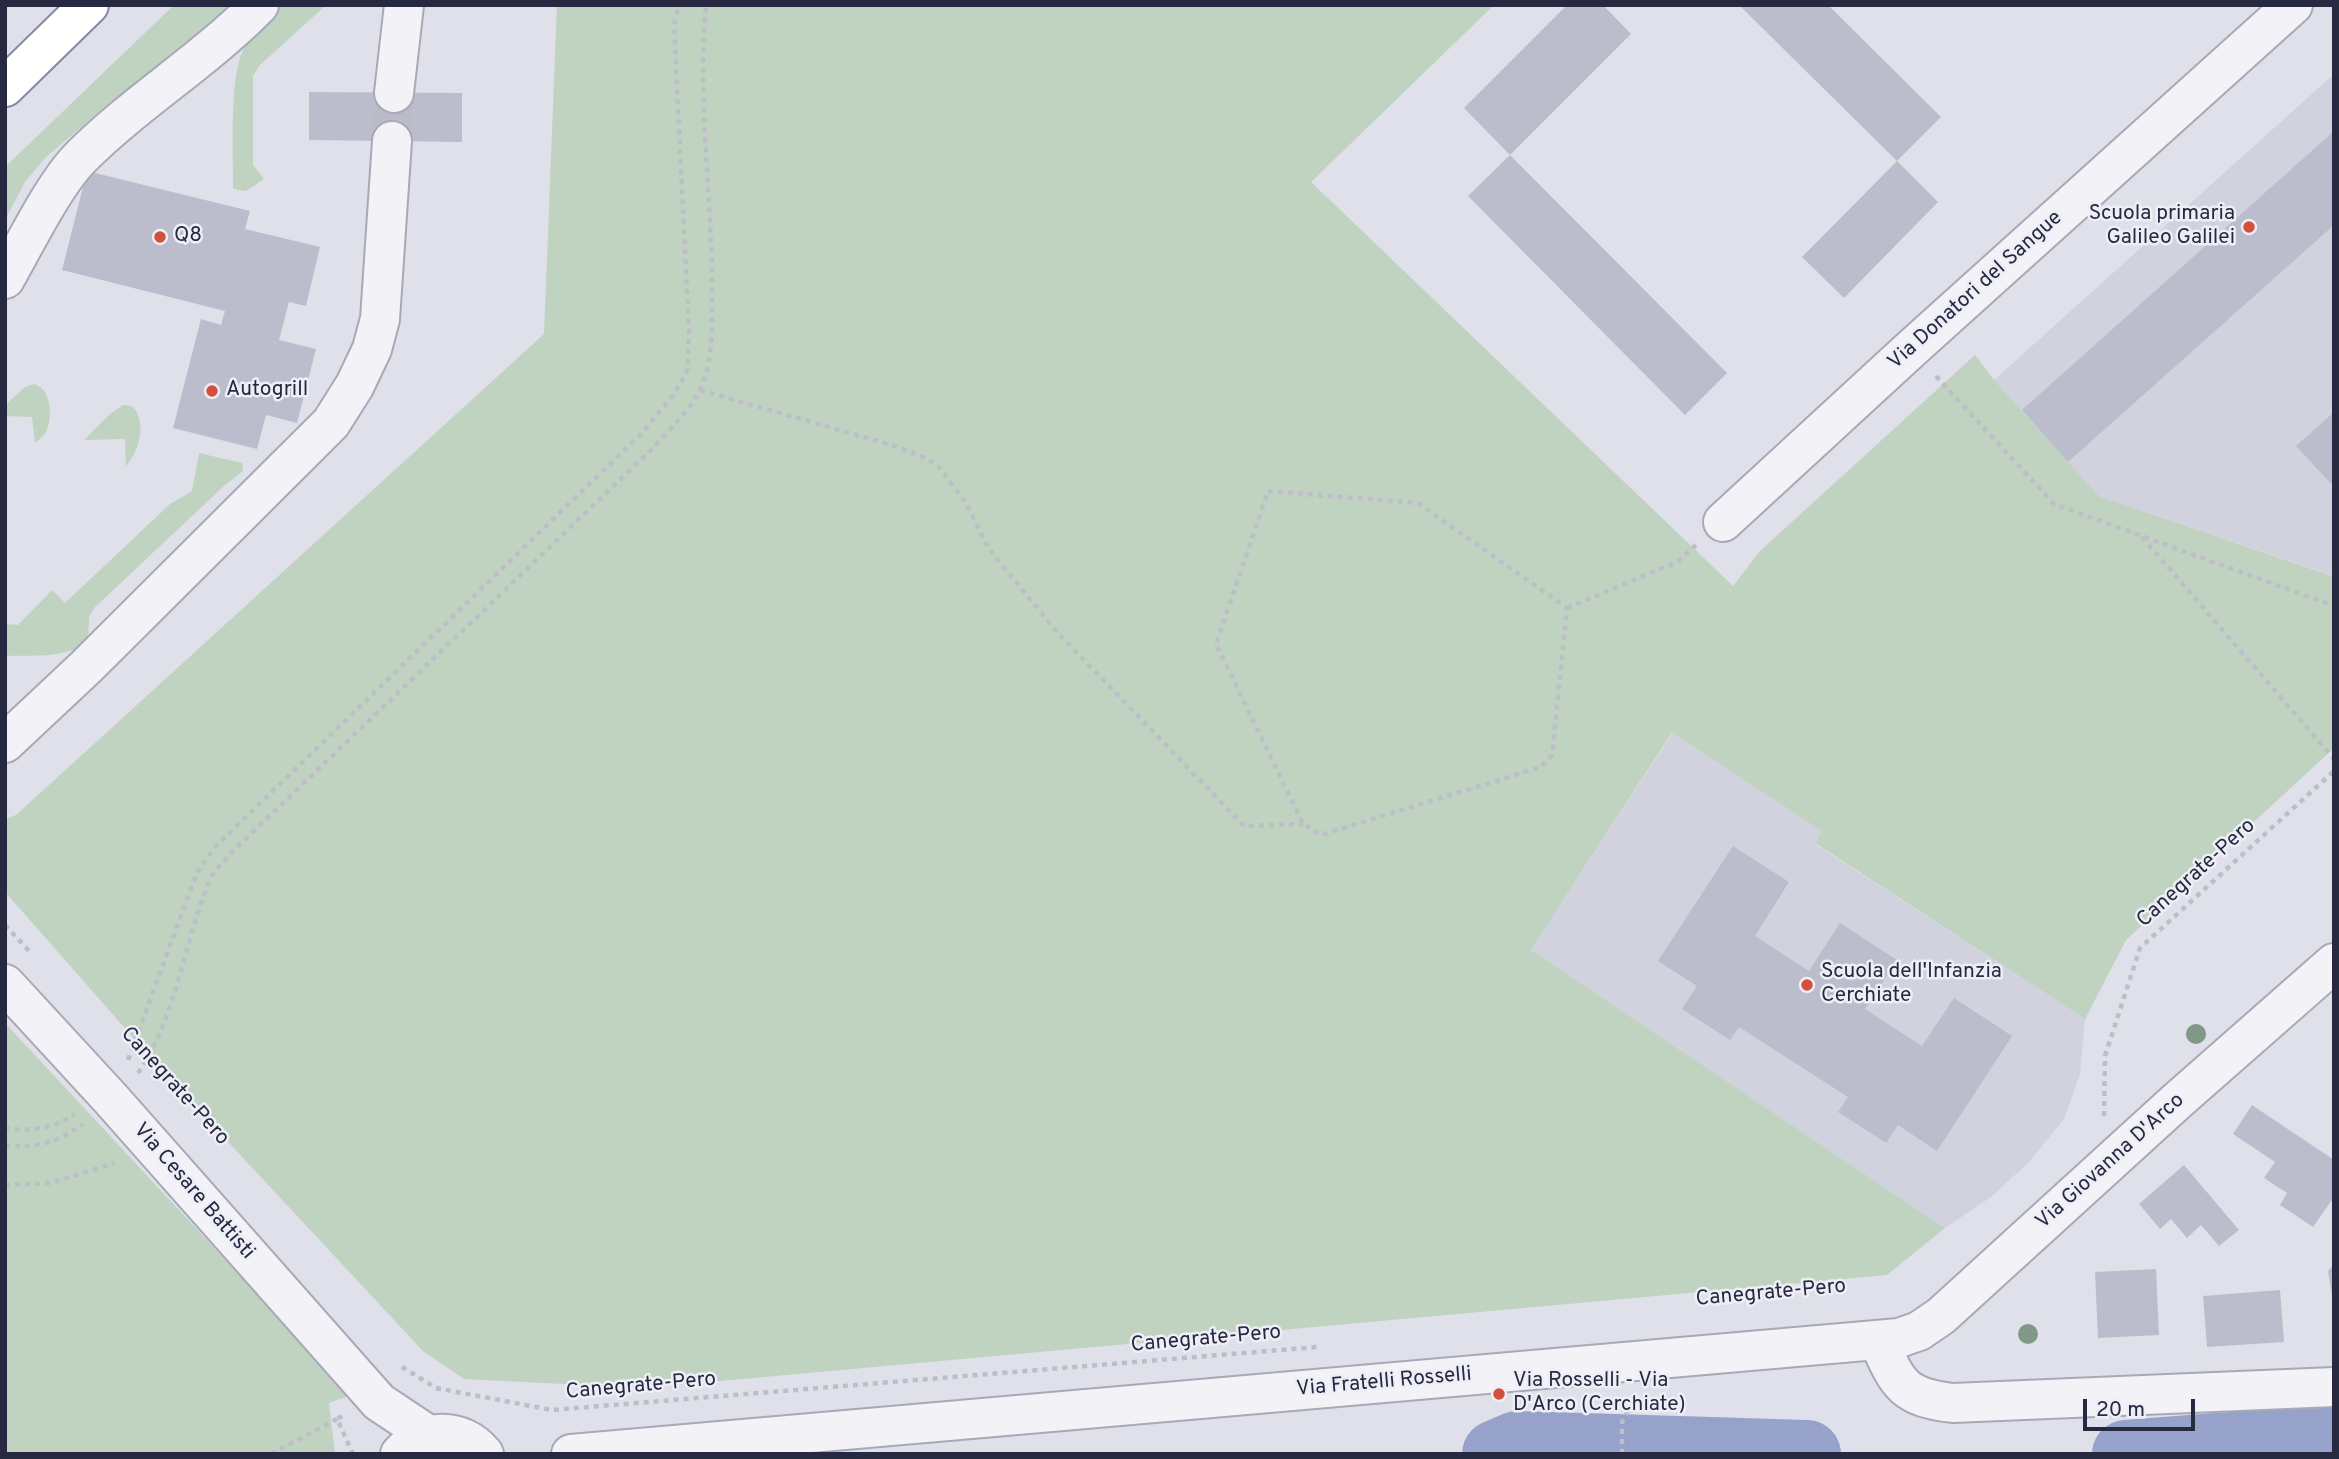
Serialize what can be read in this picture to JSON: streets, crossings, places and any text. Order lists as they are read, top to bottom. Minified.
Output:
{"streets":{"street":["Via Donatori del Sangue","Via Giovanna D'Arco","Via Cesare Battisti","Via Fratelli Rosselli"],"path":["Canegrate-Pero"]},"crossings":[["Via Giovanna D'Arco","Via Fratelli Rosselli"]],"places":["Scuola primaria Galileo Galilei","Q8","Autogrill","Scuola dell'Infanzia Cerchiate","Via Rosselli - Via D'Arco (Cerchiate)"],"scale_bar":"20 m"}
